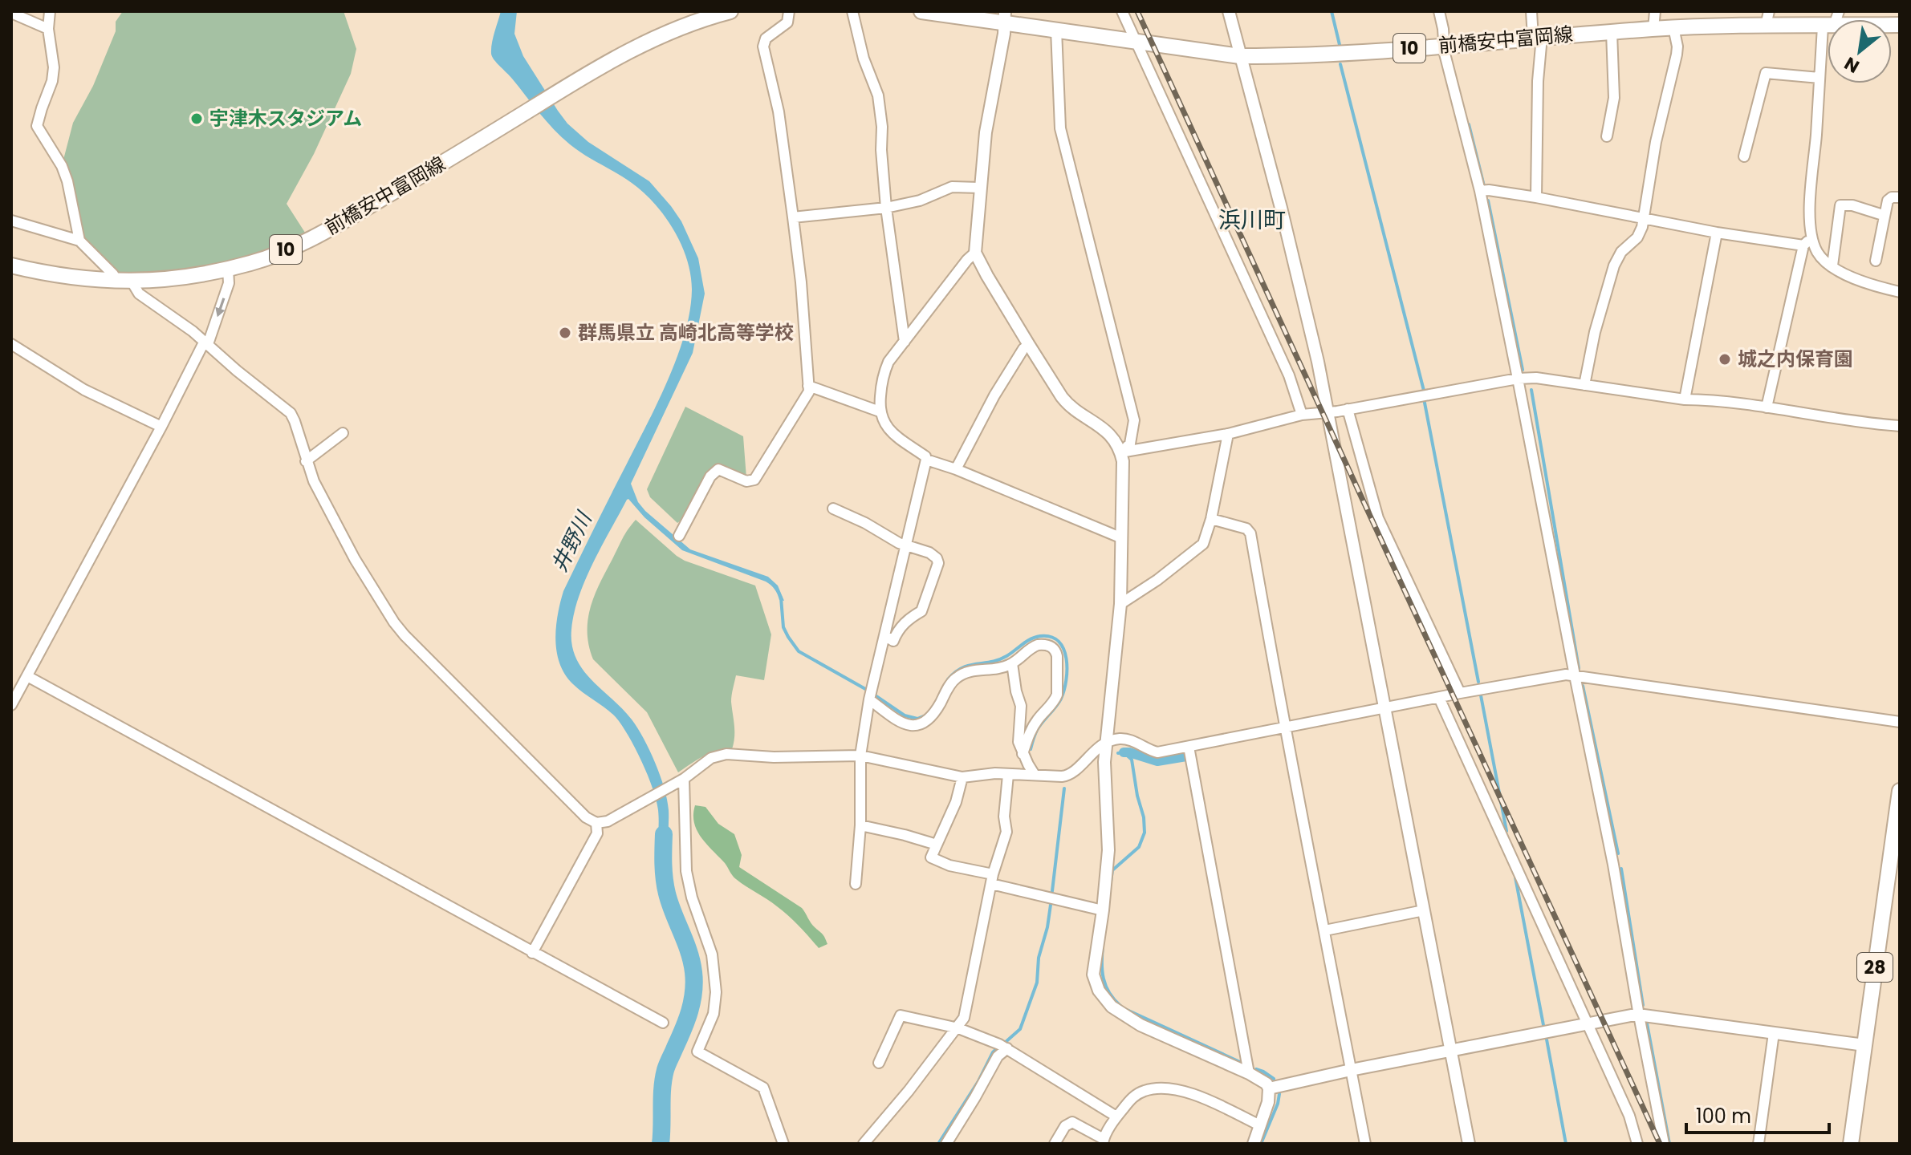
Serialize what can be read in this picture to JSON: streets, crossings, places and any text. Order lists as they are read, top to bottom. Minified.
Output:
{"streets":{"main road":["前橋安中富岡線","10","28"]},"districts":["浜川町"],"water":["井野川"],"places":["宇津木スタジアム","群馬県立 高崎北高等学校","城之内保育園"],"scale_bar":"100 m","north":"bottom left"}
